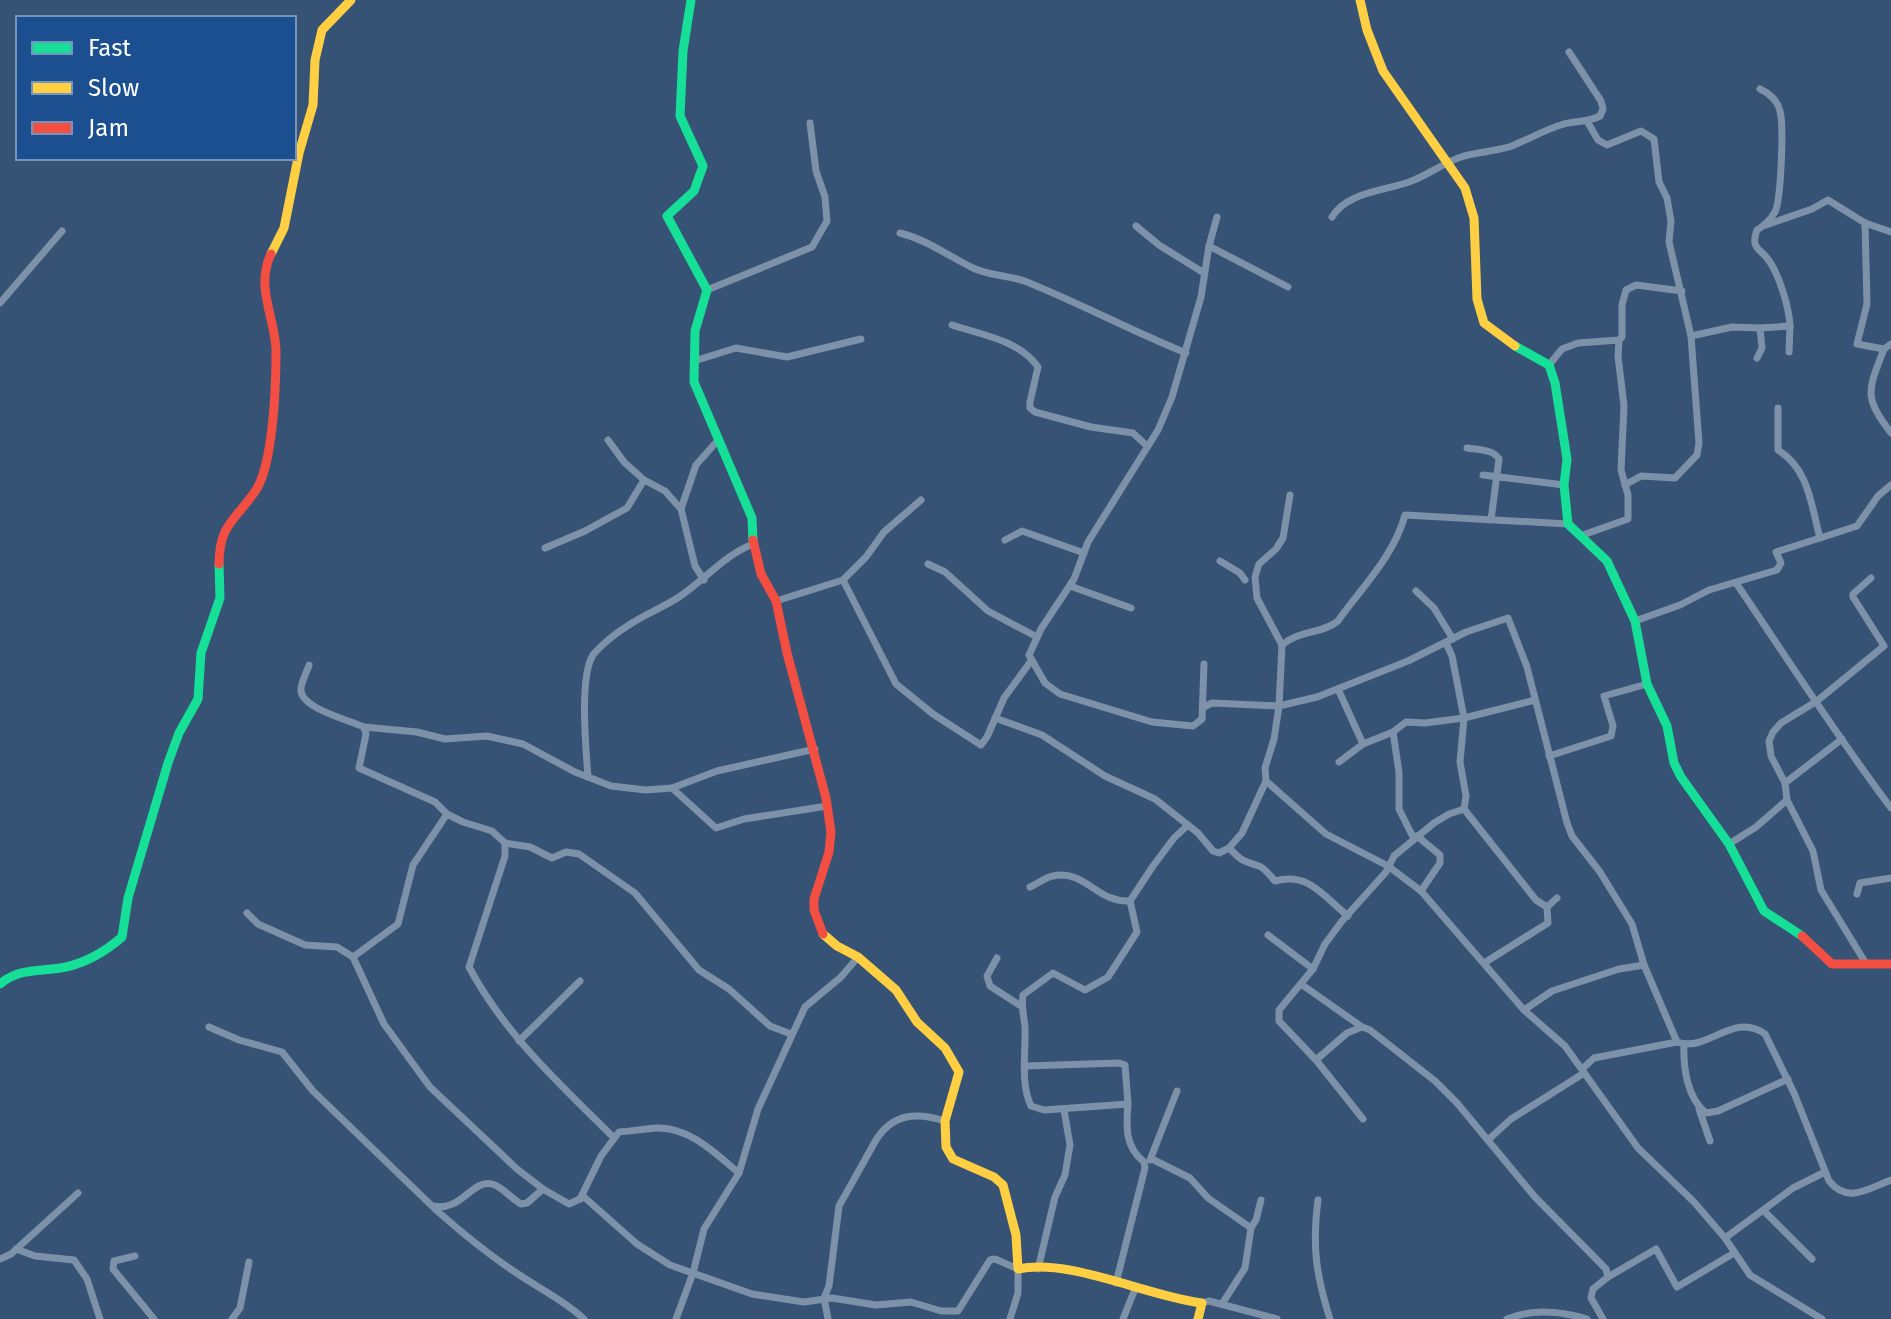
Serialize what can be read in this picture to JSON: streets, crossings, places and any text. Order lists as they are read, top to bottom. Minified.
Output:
{"legend":["Fast","Slow","Jam"]}
